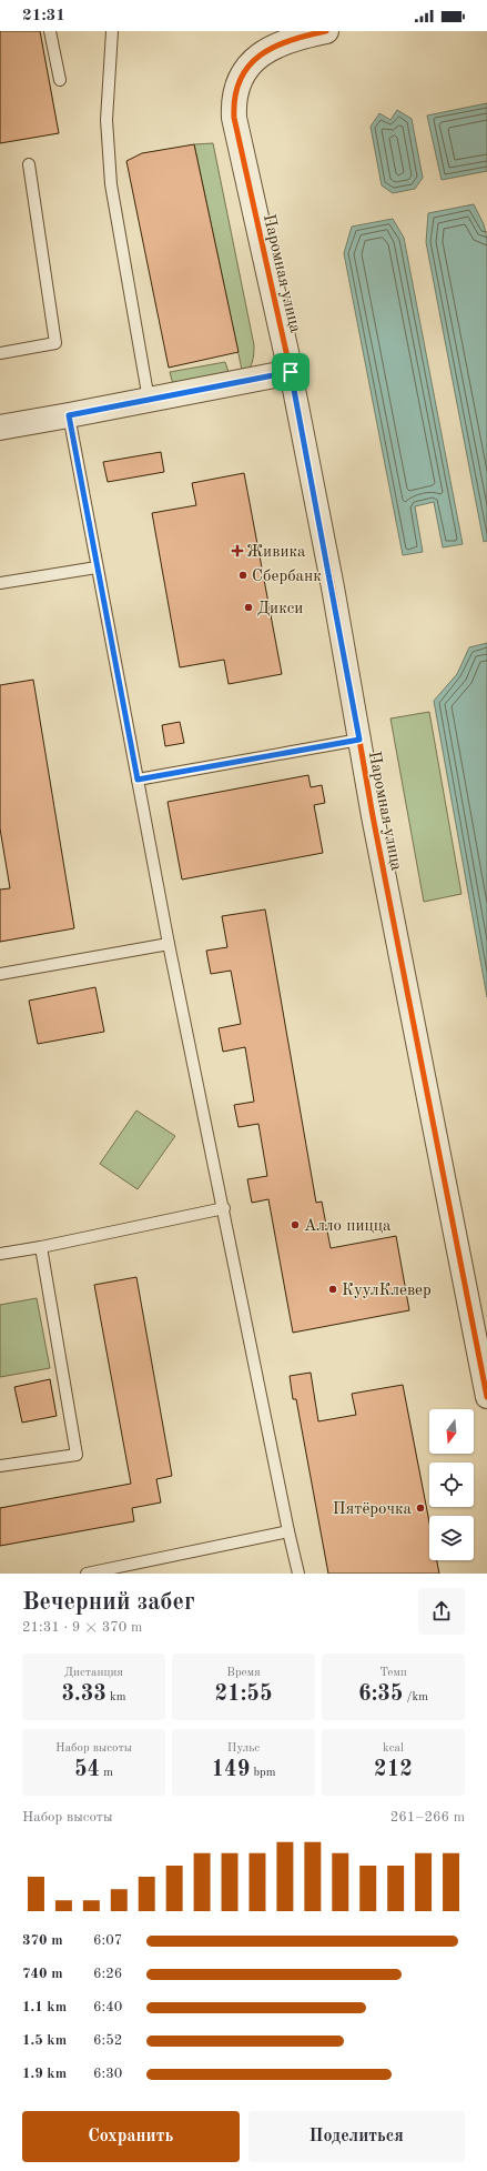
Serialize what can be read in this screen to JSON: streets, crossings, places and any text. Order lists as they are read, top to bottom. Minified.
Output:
{"streets":{"street":["Паромная улица"]},"places":{"health":["Живика"],"other":["Сбербанк","Дикси","Алло пицца","КуулКлевер","Пятёрочка"]},"north":"bottom","page":{"status":"21:31","heading":["Вечерний забег","21:31 · 9 × 370 m"],"stats":[["Дистанция","3.33 km"],["Время","21:55"],["Темп","6:35 /km"],["Набор высоты","54 m"],["Пульс","149 bpm"],["kcal","212"]],"chart":["Набор высоты","261–266 m"],"list":[{"name":"370 m","note":"6:07"},{"name":"740 m","note":"6:26"},{"name":"1.1 km","note":"6:40"},{"name":"1.5 km","note":"6:52"},{"name":"1.9 km","note":"6:30"}],"buttons":["Сохранить","Поделиться"]}}
